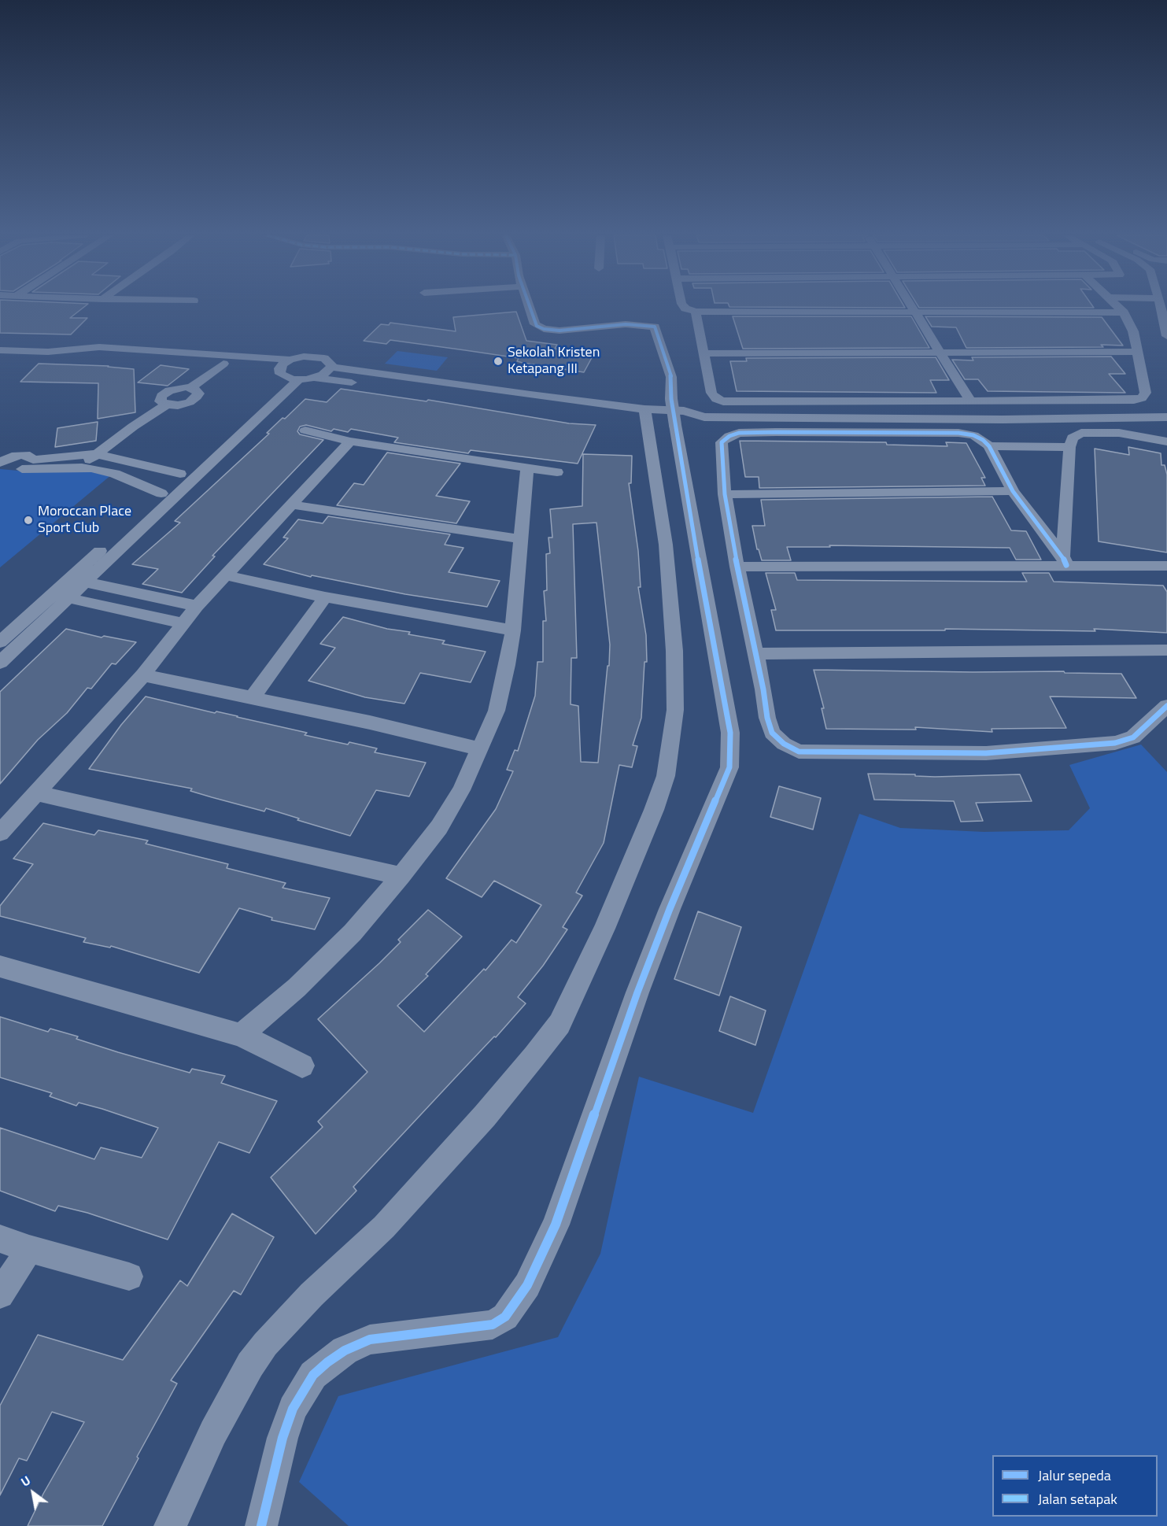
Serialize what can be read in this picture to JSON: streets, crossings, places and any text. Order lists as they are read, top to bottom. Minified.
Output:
{"places":["Sekolah Kristen Ketapang III","Moroccan Place Sport Club"],"legend":["Jalur sepeda","Jalan setapak"],"north":"top left"}
